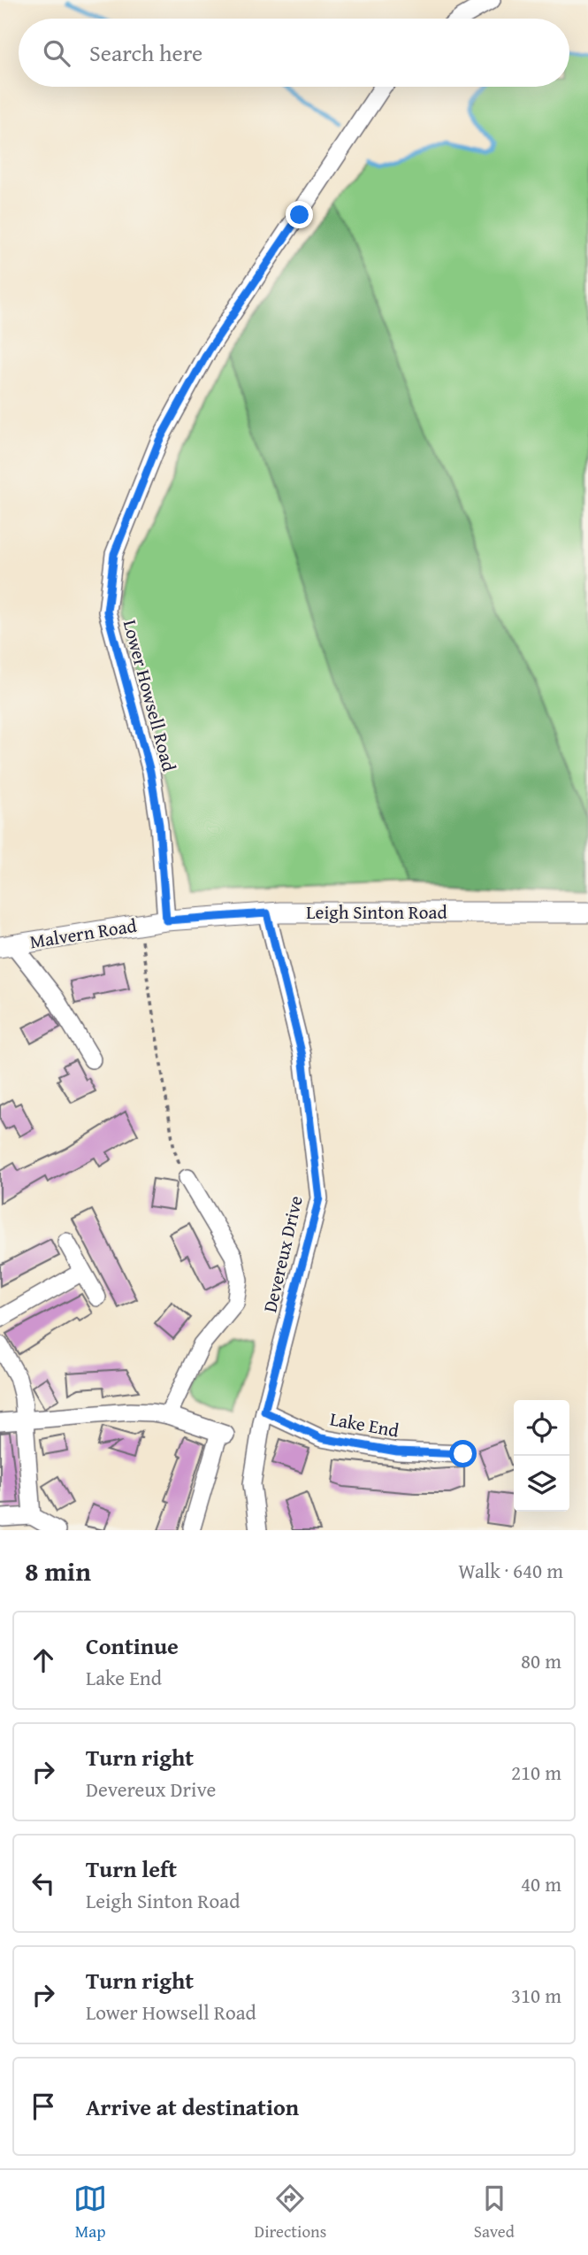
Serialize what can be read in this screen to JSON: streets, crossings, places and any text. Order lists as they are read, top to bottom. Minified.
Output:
{"streets":{"main road":["Leigh Sinton Road","Malvern Road"],"street":["Lower Howsell Road","Devereux Drive","Lake End"]},"crossings":[["Lower Howsell Road","Leigh Sinton Road"],["Lower Howsell Road","Malvern Road"],["Leigh Sinton Road","Malvern Road"],["Leigh Sinton Road","Devereux Drive"],["Devereux Drive","Lake End"]],"page":{"search":"Search here","heading":["8 min","Walk · 640 m"],"list":[["Continue","Lake End","80 m"],["Turn right","Devereux Drive","210 m"],["Turn left","Leigh Sinton Road","40 m"],["Turn right","Lower Howsell Road","310 m"],"Arrive at destination"],"nav":["Map","Directions","Saved"]}}
